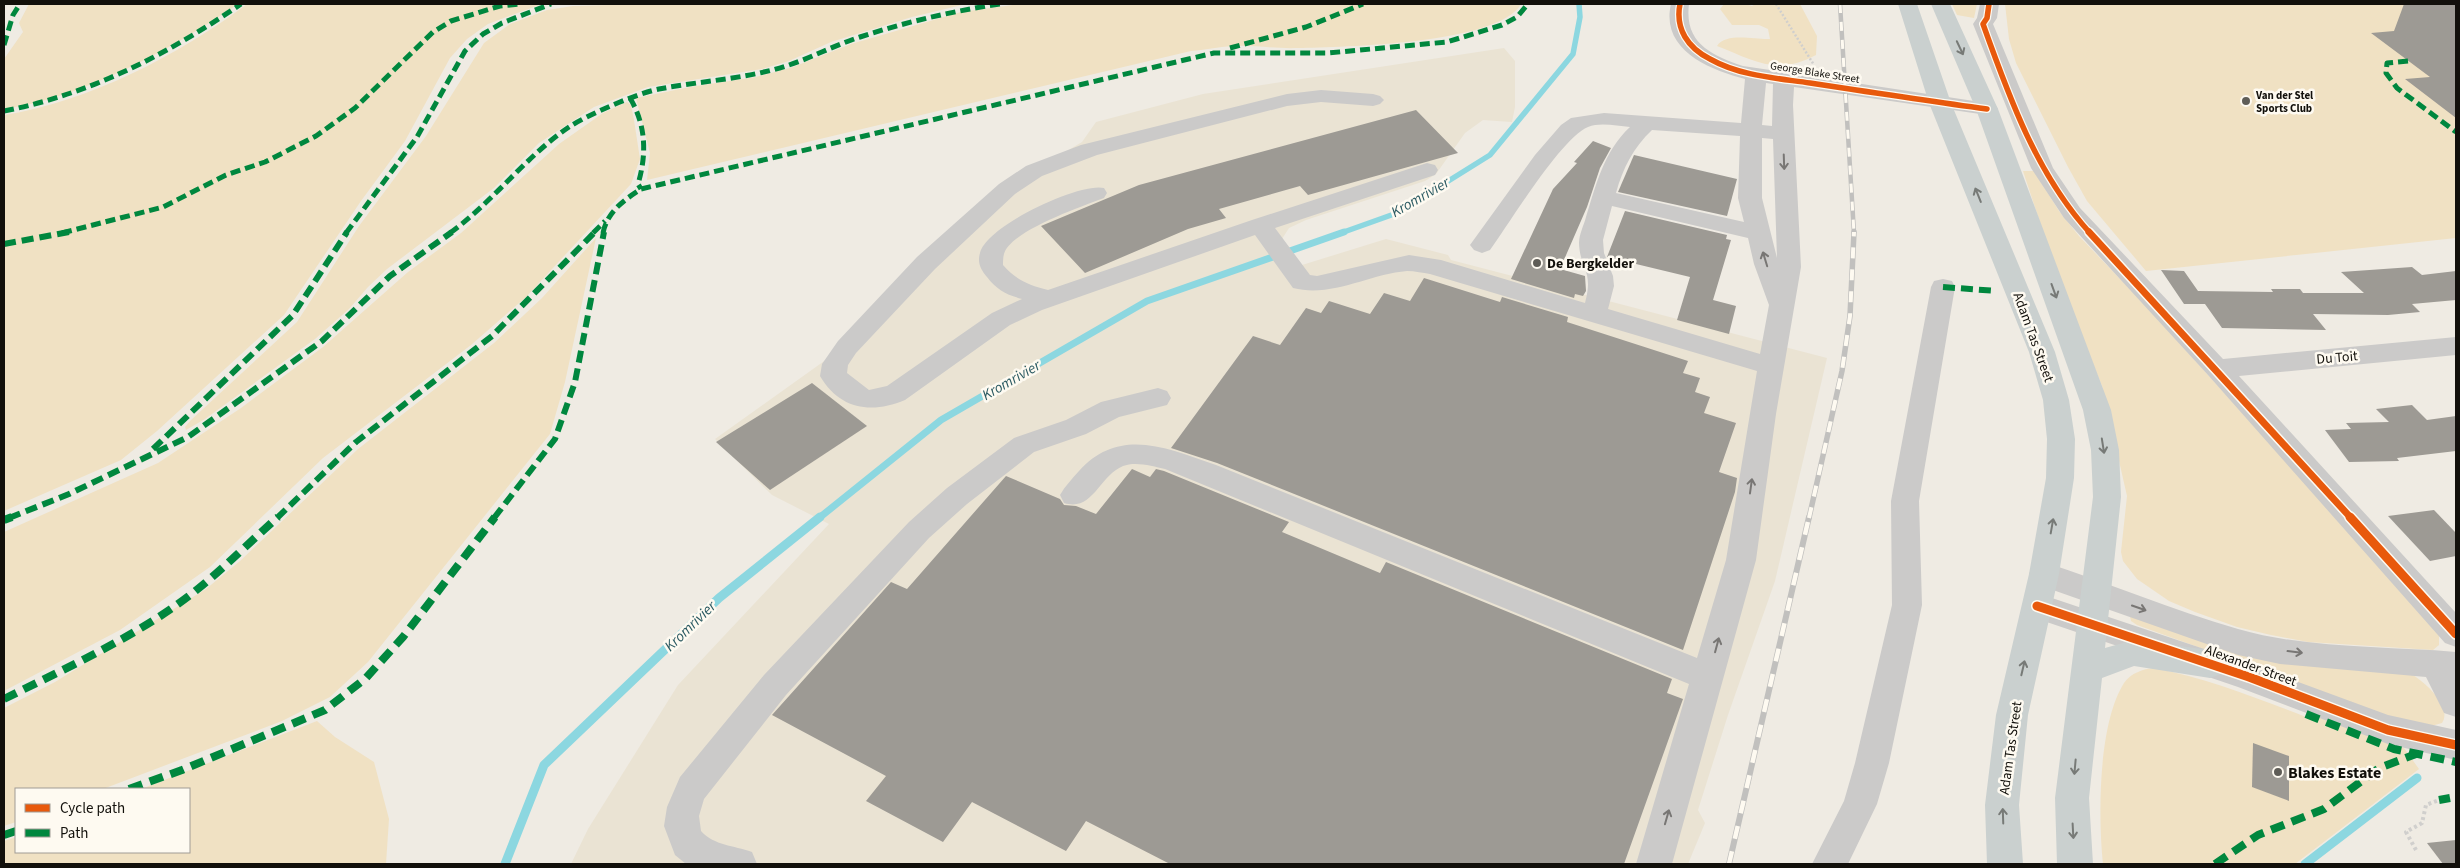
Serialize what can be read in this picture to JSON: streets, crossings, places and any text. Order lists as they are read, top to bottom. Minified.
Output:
{"streets":{"main road":["Adam Tas Street"],"street":["George Blake Street","Du Toit","Alexander Street"]},"crossings":[["George Blake Street","Adam Tas Street"],["Adam Tas Street","Alexander Street"]],"water":["Kromrivier"],"places":["Van der Stel Sports Club","De Bergkelder","Blakes Estate"],"legend":["Cycle path","Path"]}
